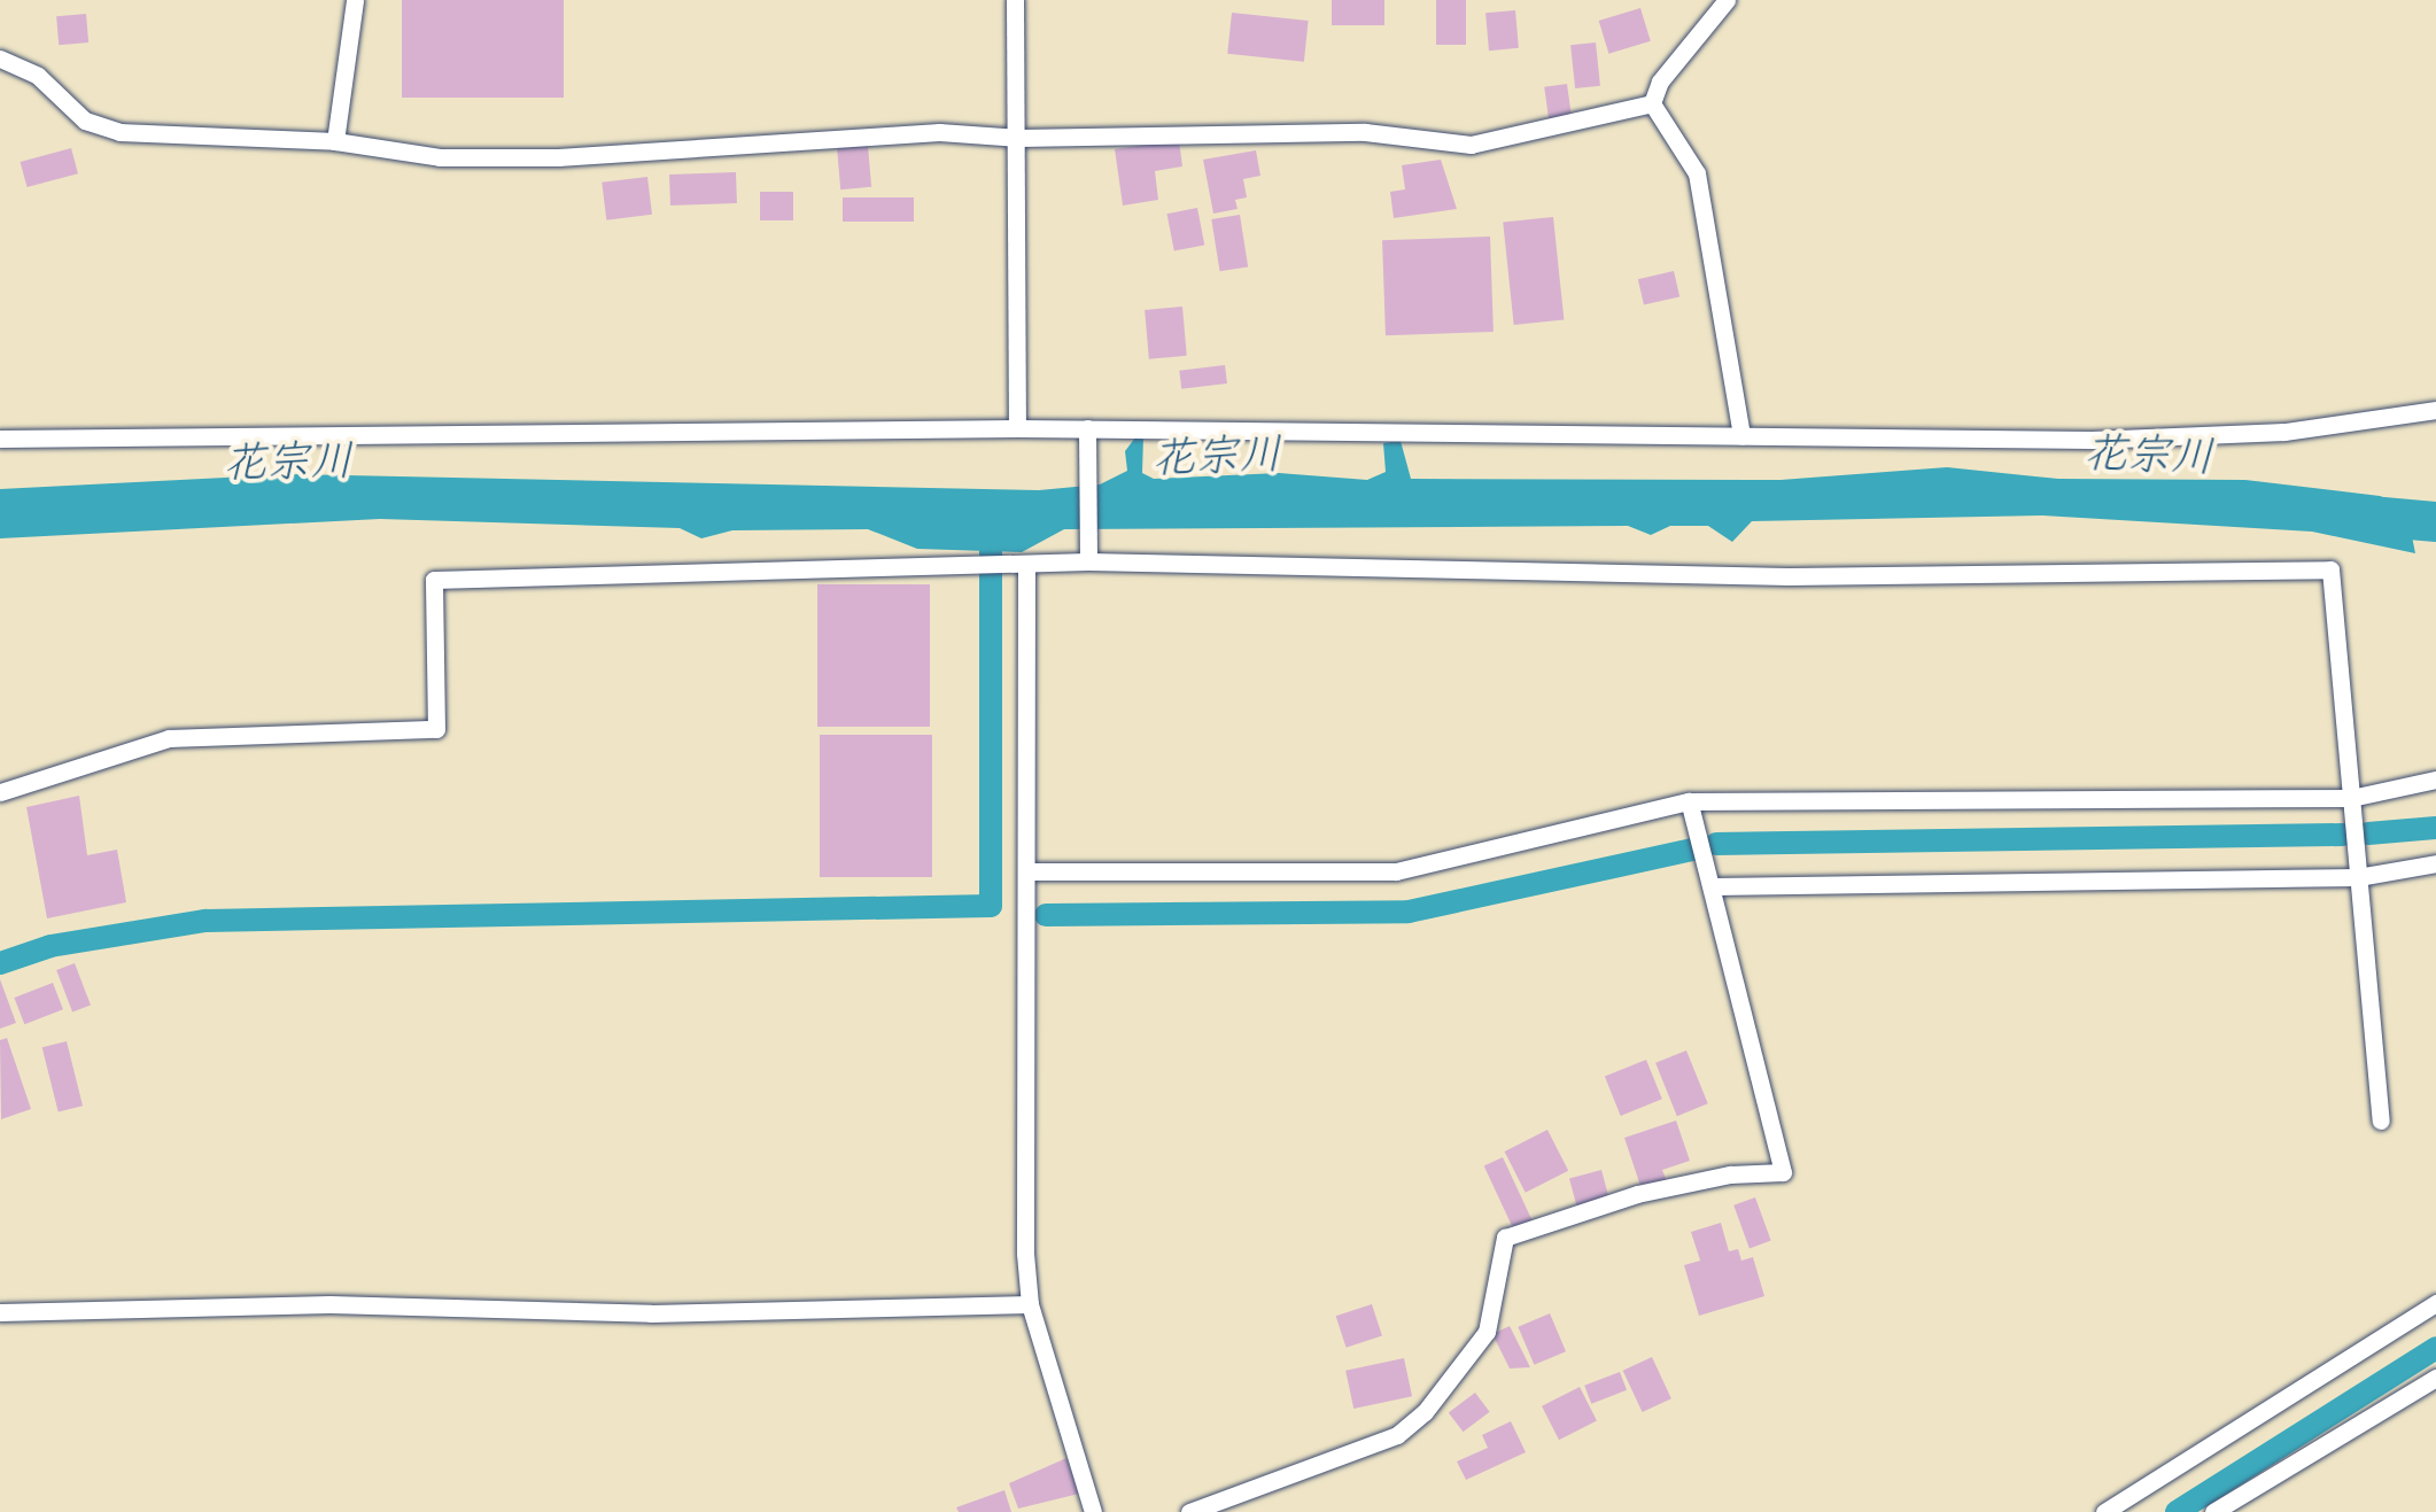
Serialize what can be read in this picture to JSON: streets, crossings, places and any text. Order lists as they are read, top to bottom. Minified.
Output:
{"water":["花宗川"]}
